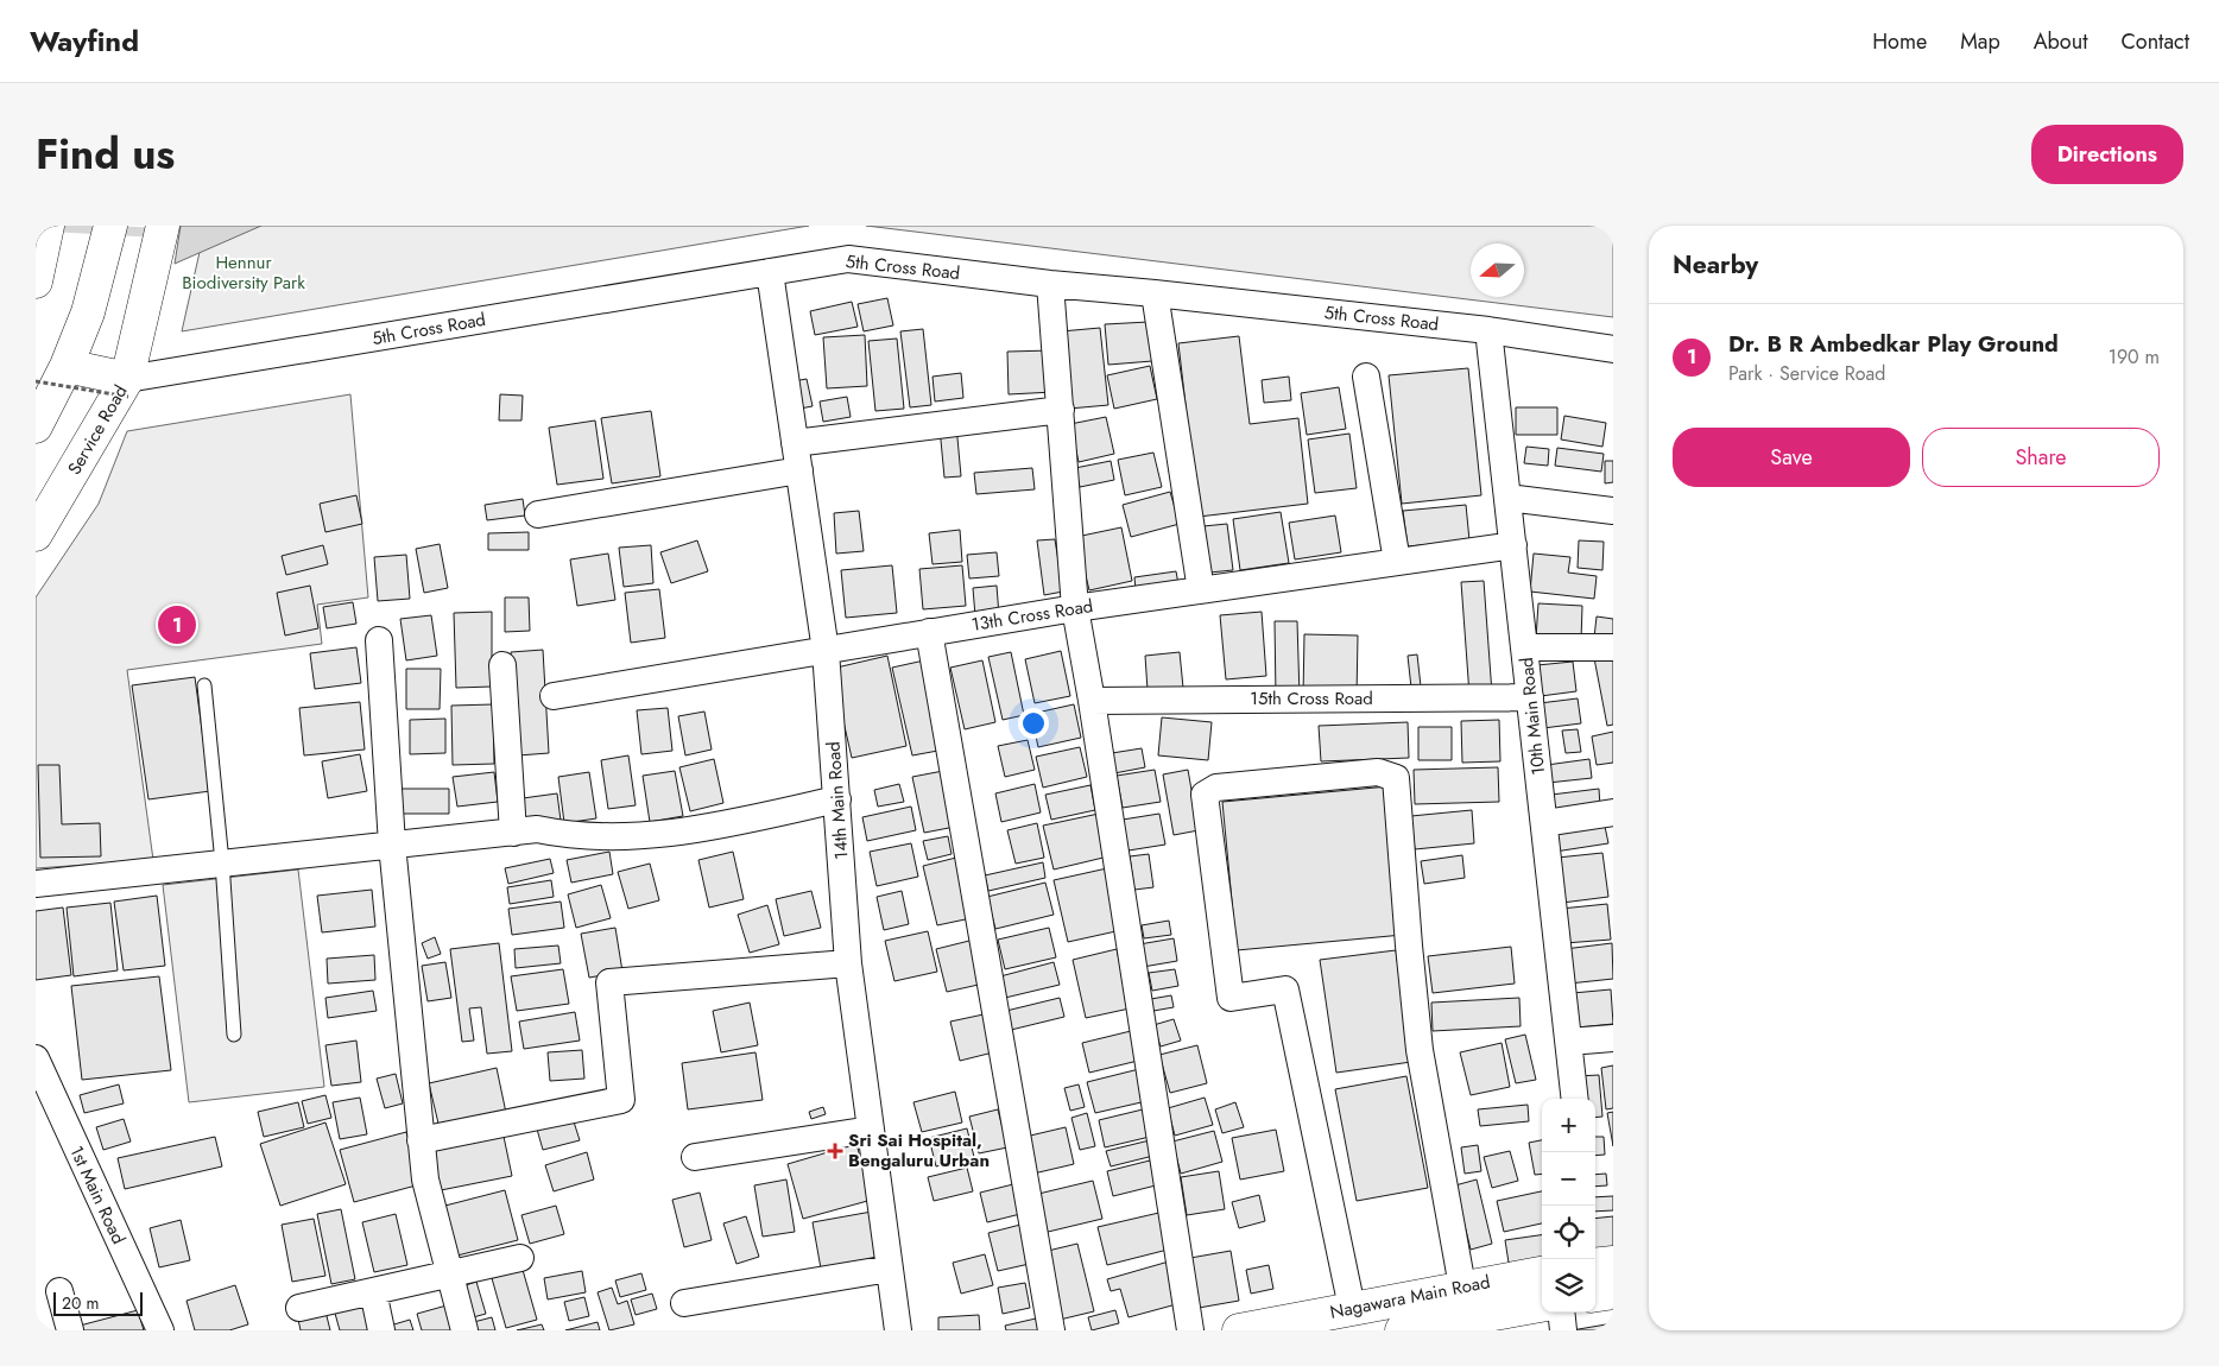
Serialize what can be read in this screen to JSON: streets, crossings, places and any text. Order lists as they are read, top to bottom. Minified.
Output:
{"streets":{"main road":["Service Road","Nagawara Main Road"],"street":["5th Cross Road","13th Cross Road","15th Cross Road","10th Main Road","14th Main Road","1st Main Road"]},"crossings":[["5th Cross Road","Service Road"],["5th Cross Road","10th Main Road"],["5th Cross Road","14th Main Road"],["13th Cross Road","10th Main Road"],["13th Cross Road","14th Main Road"],["15th Cross Road","10th Main Road"]],"parks":["Hennur Biodiversity Park"],"places":{"health":["Sri Sai Hospital, Bengaluru Urban"]},"scale_bar":"20 m","north":"left","page":{"header":"Wayfind","nav":["Home","Map","About","Contact"],"title":"Find us","buttons":["Directions",["Save","Share"]],"heading":"Nearby","list":[{"mark":"1","name":"Dr. B R Ambedkar Play Ground","note":"Park · Service Road","value":"190 m"}],"pins":"1","map_buttons":["+","−"],"scale":"20 m"}}
